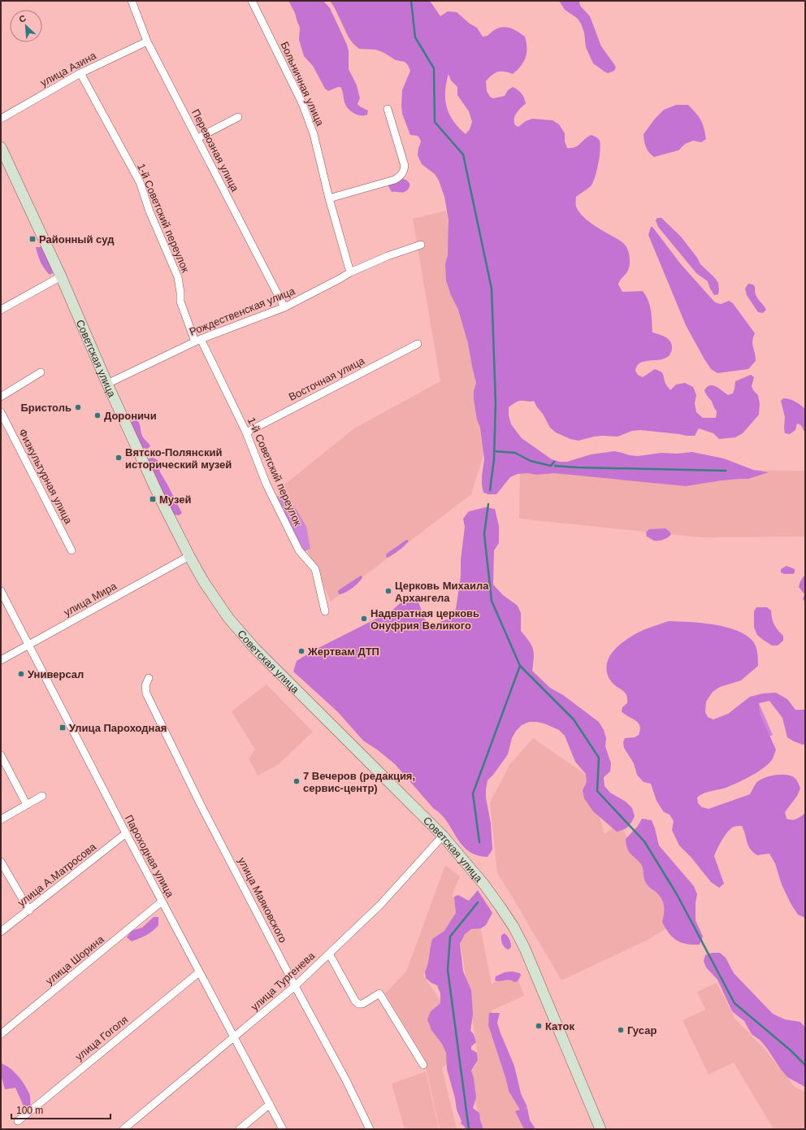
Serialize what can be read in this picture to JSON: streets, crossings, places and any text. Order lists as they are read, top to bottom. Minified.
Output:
{"streets":{"street":["улица Азина","Больничная улица","Перевозная улица","1-й Советский переулок","Рождественская улица","Советская улица","Восточная улица","Физкультурная улица","улица Мира","Пароходная улица","улица А.Матросова","улица Маяковского","улица Шорина","улица Тургенева","улица Гоголя"]},"crossings":[["улица Азина","Перевозная улица"],["улица Азина","1-й Советский переулок"],["Больничная улица","Рождественская улица"],["Перевозная улица","Рождественская улица"],["1-й Советский переулок","Рождественская улица"],["1-й Советский переулок","Восточная улица"],["Рождественская улица","Советская улица"],["Советская улица","улица Мира"],["Советская улица","улица Тургенева"],["улица Мира","Пароходная улица"],["Пароходная улица","улица А.Матросова"],["Пароходная улица","улица Шорина"],["Пароходная улица","улица Тургенева"],["Пароходная улица","улица Гоголя"],["улица Маяковского","улица Тургенева"]],"places":{"transit":["Районный суд","Музей","Улица Пароходная"],"other":["Бристоль","Дороничи","Вятско-Полянский исторический музей","Церковь Михаила Архангела","Надвратная церковь Онуфрия Великого","Жертвам ДТП","Универсал","7 Вечеров (редакция, сервис-центр)","Каток","Гусар"]},"scale_bar":"100 m","north":"top left"}
